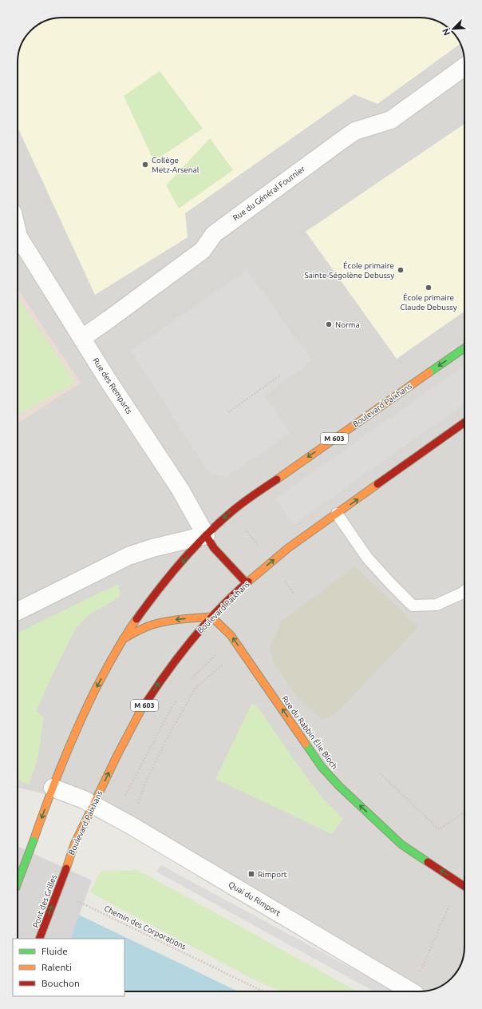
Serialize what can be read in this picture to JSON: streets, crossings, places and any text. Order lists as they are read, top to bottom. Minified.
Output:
{"streets":{"main road":["Boulevard Paixhans","M 603","Rue du Rabbin Élie Bloch","Pont des Grilles"],"street":["Rue du Général Fournier","Rue des Remparts","Quai du Rimport"],"path":["Chemin des Corporations"]},"crossings":[["Rue du Général Fournier","Rue des Remparts"],["Rue des Remparts","Boulevard Paixhans"],["Boulevard Paixhans","Rue du Rabbin Élie Bloch"],["Boulevard Paixhans","Quai du Rimport"],["Boulevard Paixhans","Pont des Grilles"]],"one_way":["Rue du Rabbin Élie Bloch","Pont des Grilles"],"places":{"other":["Collège Metz-Arsenal","École primaire Sainte-Ségolène Debussy","École primaire Claude Debussy","Norma"],"transit":["Rimport"]},"legend":["Fluide","Ralenti","Bouchon"],"north":"bottom left"}
